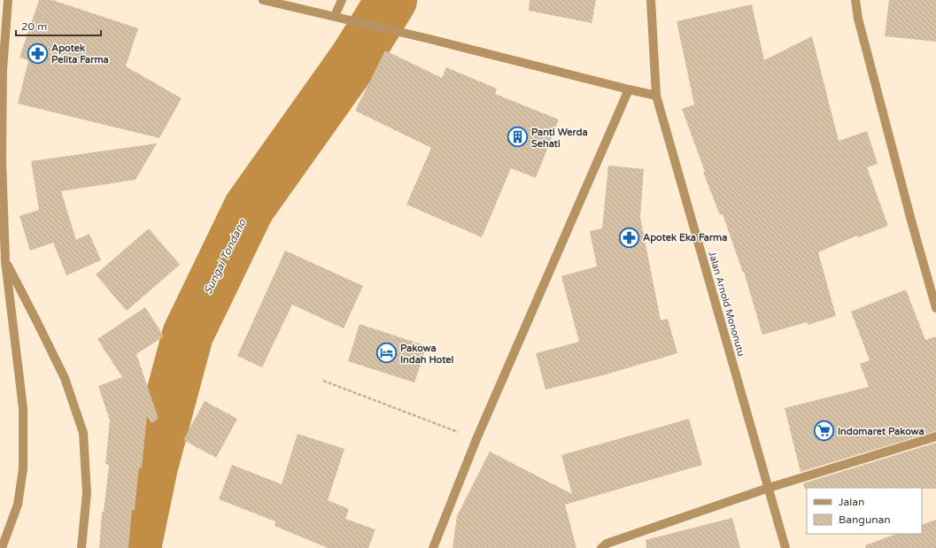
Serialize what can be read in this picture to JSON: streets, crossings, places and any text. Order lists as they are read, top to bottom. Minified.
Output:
{"streets":{"street":["Jalan Arnold Mononutu"]},"water":["Sungai Tondano"],"places":{"pharmacy":["Apotek Pelita Farma","Apotek Eka Farma"],"building":["Panti Werda Sehati"],"hotel":["Pakowa Indah Hotel"],"supermarket":["Indomaret Pakowa"]},"legend":["Jalan","Bangunan"],"scale_bar":"20 m"}
